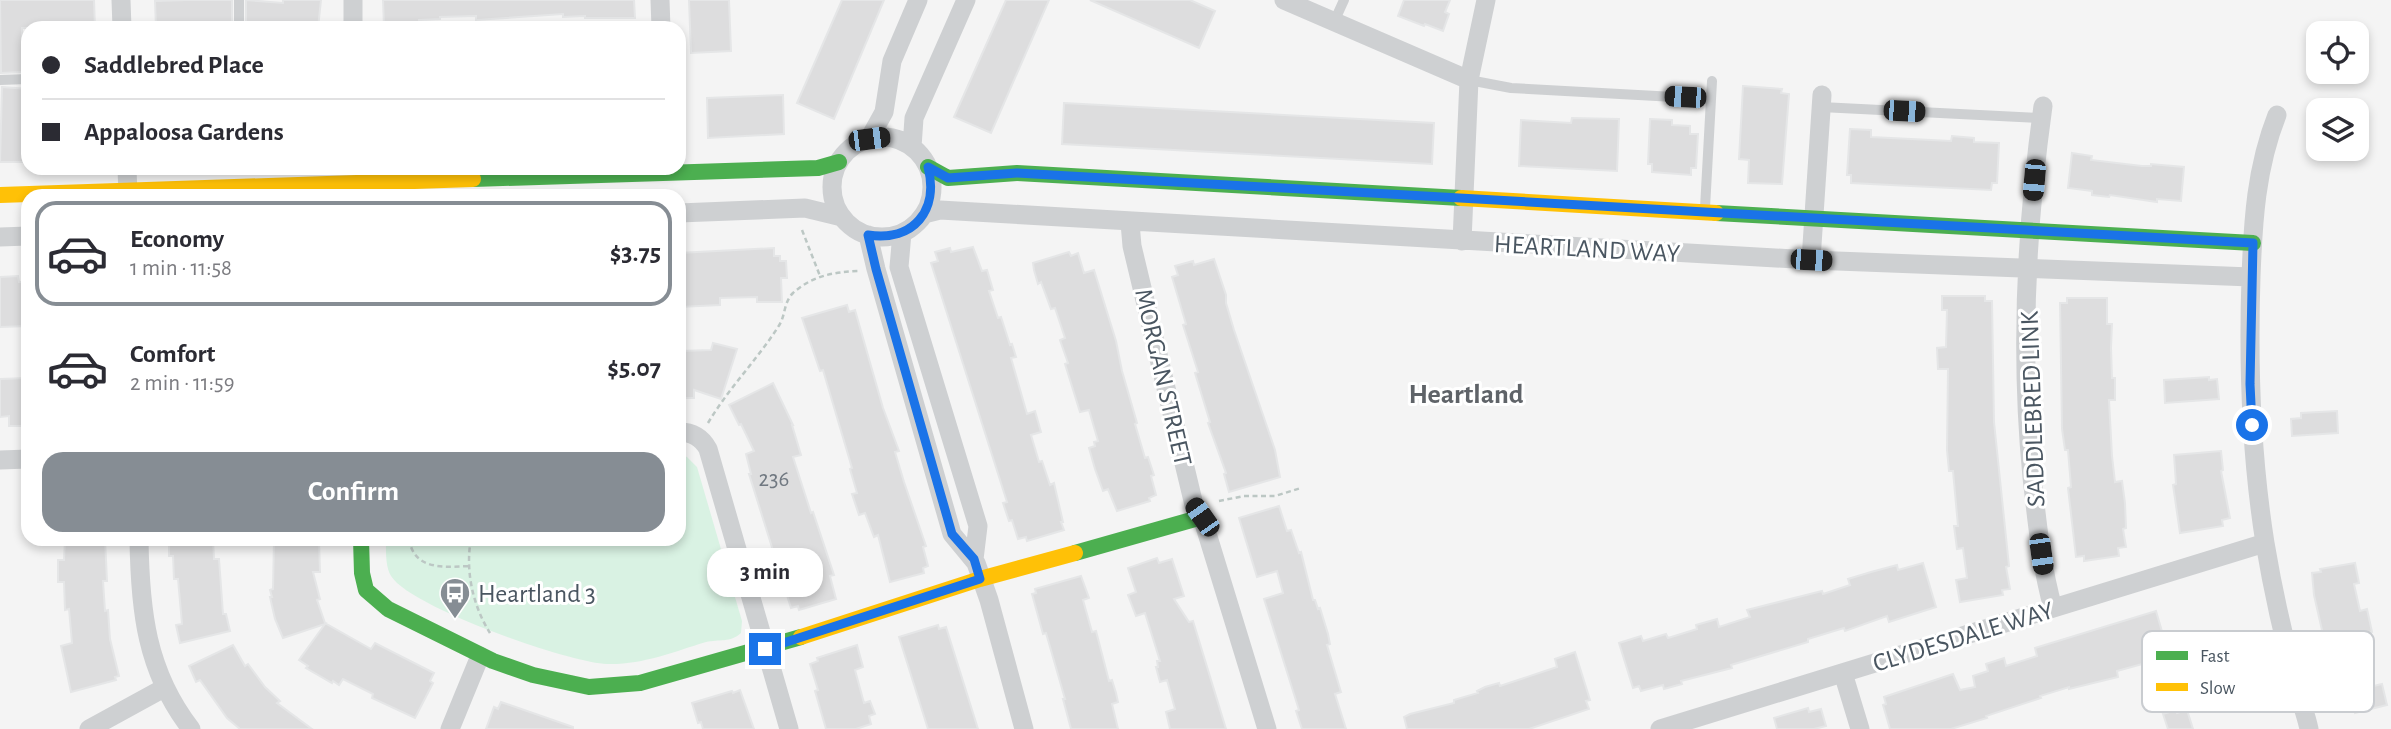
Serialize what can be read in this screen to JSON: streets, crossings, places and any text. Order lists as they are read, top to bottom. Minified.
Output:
{"streets":{"street":["HEARTLAND WAY","MORGAN STREET","SADDLEBRED LINK","CLYDESDALE WAY"]},"crossings":[["HEARTLAND WAY","MORGAN STREET"],["HEARTLAND WAY","SADDLEBRED LINK"],["SADDLEBRED LINK","CLYDESDALE WAY"]],"districts":["Heartland"],"places":{"bus stop":["Heartland 3"]},"house_numbers":["236"],"legend":["Fast","Slow"],"page":{"banner":["Saddlebred Place","Appaloosa Gardens"],"list":[{"name":"Economy","note":"1 min · 11:58","value":"$3.75"},{"name":"Comfort","note":"2 min · 11:59","value":"$5.07"}],"buttons":"Confirm","bubble":"3 min"}}
